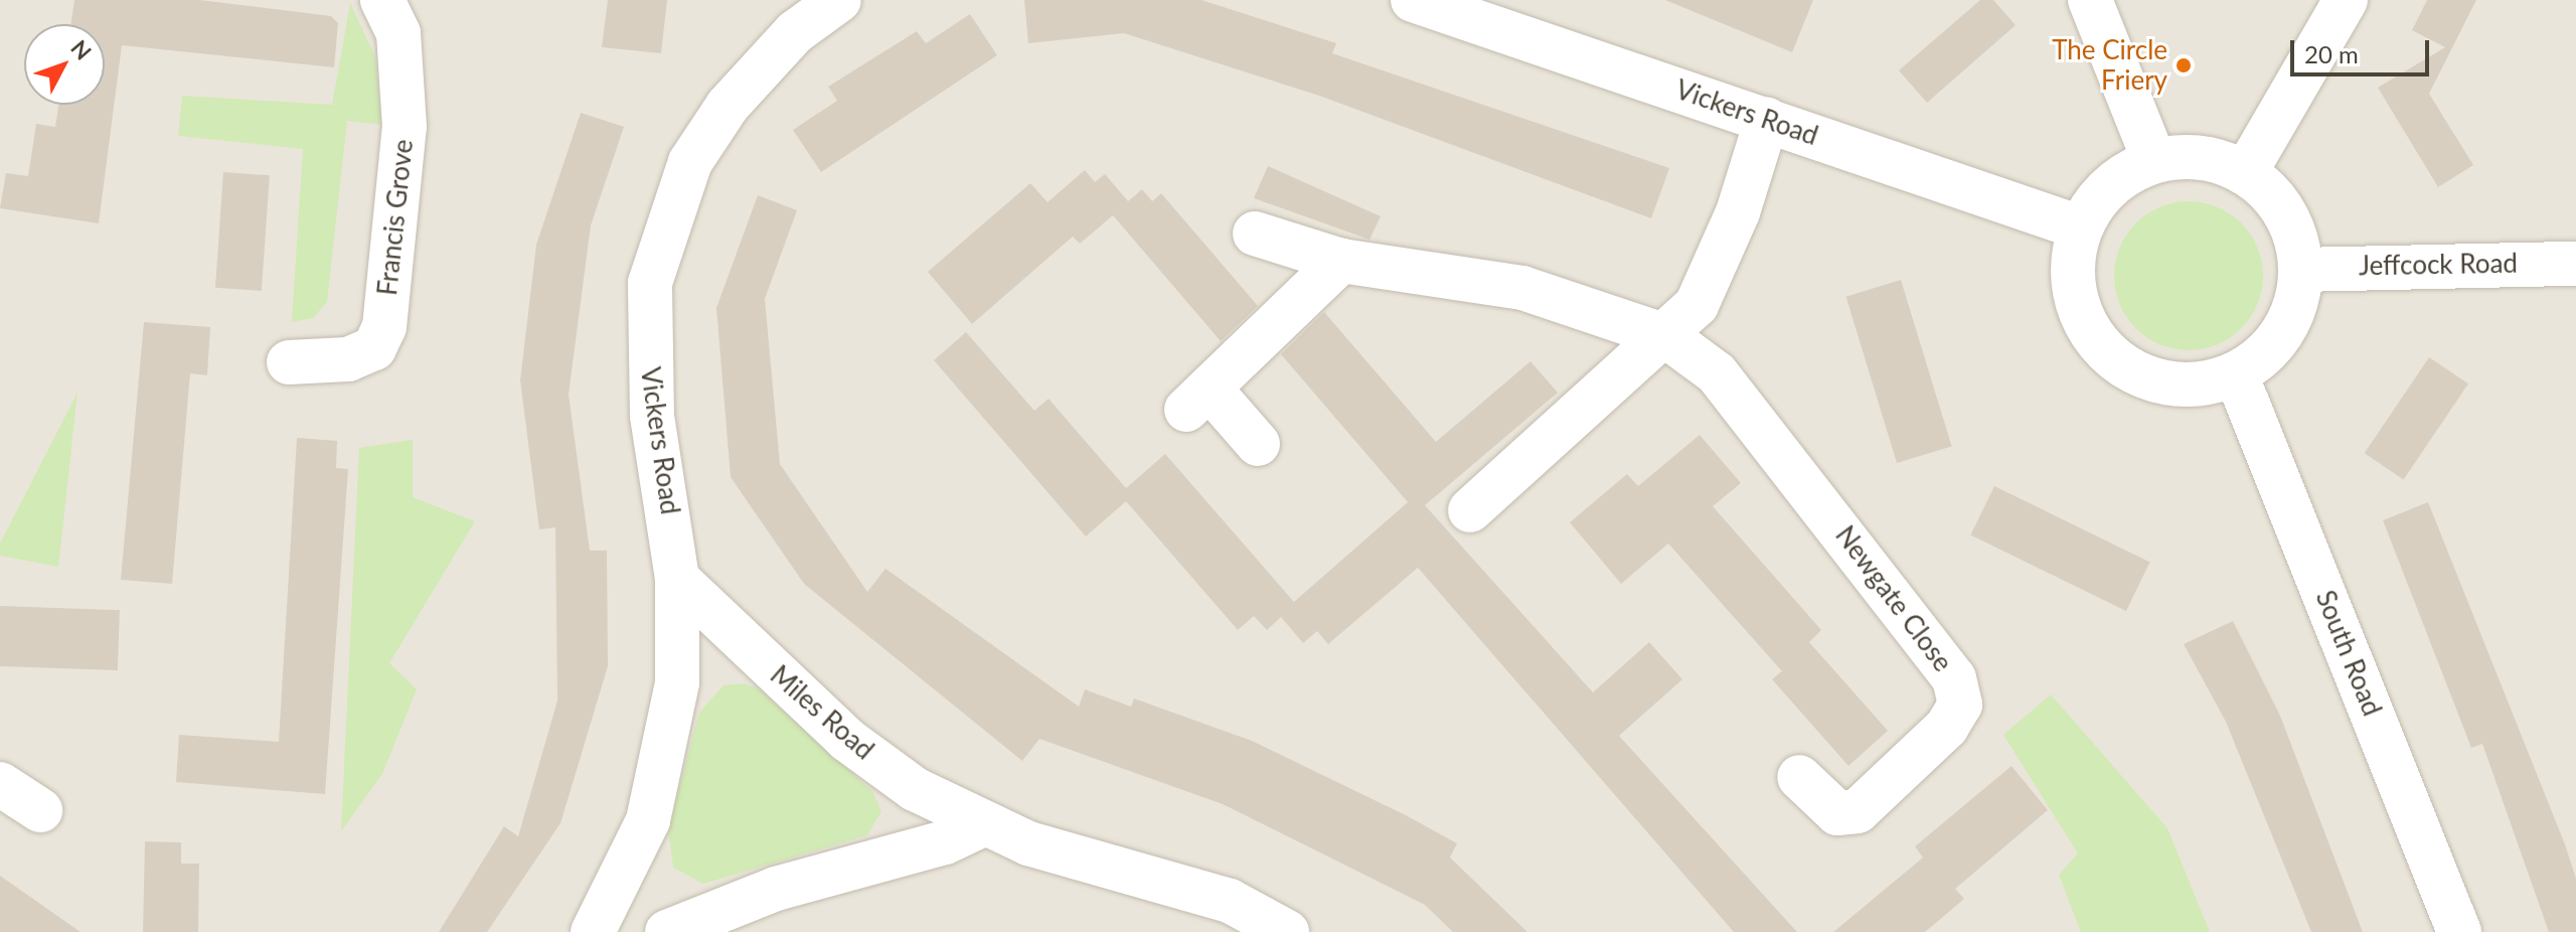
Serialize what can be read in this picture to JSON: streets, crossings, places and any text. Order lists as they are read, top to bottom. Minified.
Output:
{"streets":{"street":["Vickers Road","Francis Grove","Jeffcock Road","Newgate Close","South Road","Miles Road"]},"crossings":[["Vickers Road","Jeffcock Road"],["Vickers Road","South Road"],["Vickers Road","Miles Road"],["Jeffcock Road","South Road"]],"places":["The Circle Friery"],"scale_bar":"20 m","north":"top right"}
